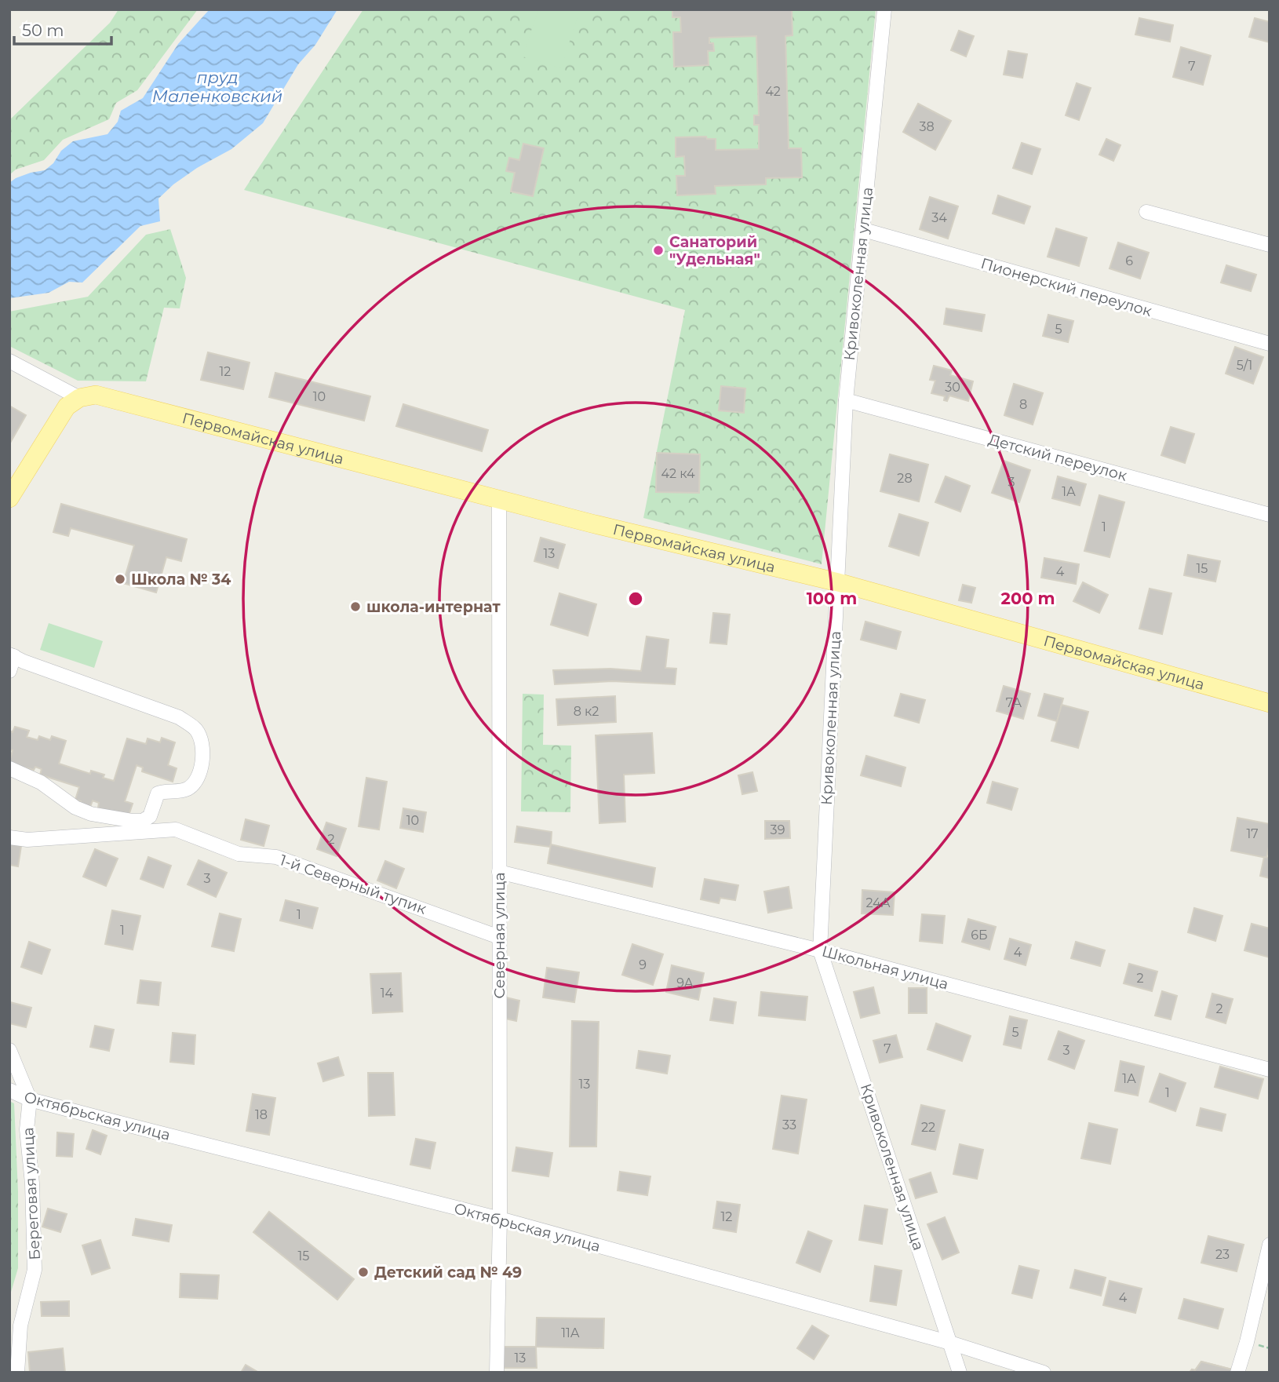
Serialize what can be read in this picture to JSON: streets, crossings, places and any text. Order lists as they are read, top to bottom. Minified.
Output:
{"streets":{"main road":["Первомайская улица"],"street":["Кривоколенная улица","Пионерский переулок","Детский переулок","1-й Северный тупик","Северная улица","Школьная улица","Октябрьская улица","Береговая улица"]},"crossings":[["Кривоколенная улица","Пионерский переулок"],["Кривоколенная улица","Первомайская улица"],["Кривоколенная улица","Детский переулок"],["Кривоколенная улица","Школьная улица"],["Кривоколенная улица","Октябрьская улица"],["Первомайская улица","Северная улица"],["1-й Северный тупик","Северная улица"],["Северная улица","Школьная улица"],["Северная улица","Октябрьская улица"],["Октябрьская улица","Береговая улица"]],"water":["пруд Маленковский"],"places":["Санаторий \"Удельная\"","Школа № 34","школа-интернат","Детский сад № 49"],"house_numbers":["7","42","38","34","6","5","5/1","12","30","10","8","42 к4","28","3","1А","1","13","15","4","7А","8 к2","10","39","17","2","3","24А","1","1","6Б","4","9","2","9А","14","2","5","7","3","1А","13","1","18","33","22","12","23","15","4","11А","13"],"scale_bar":"50 m","rings":["100 m","200 m"]}
